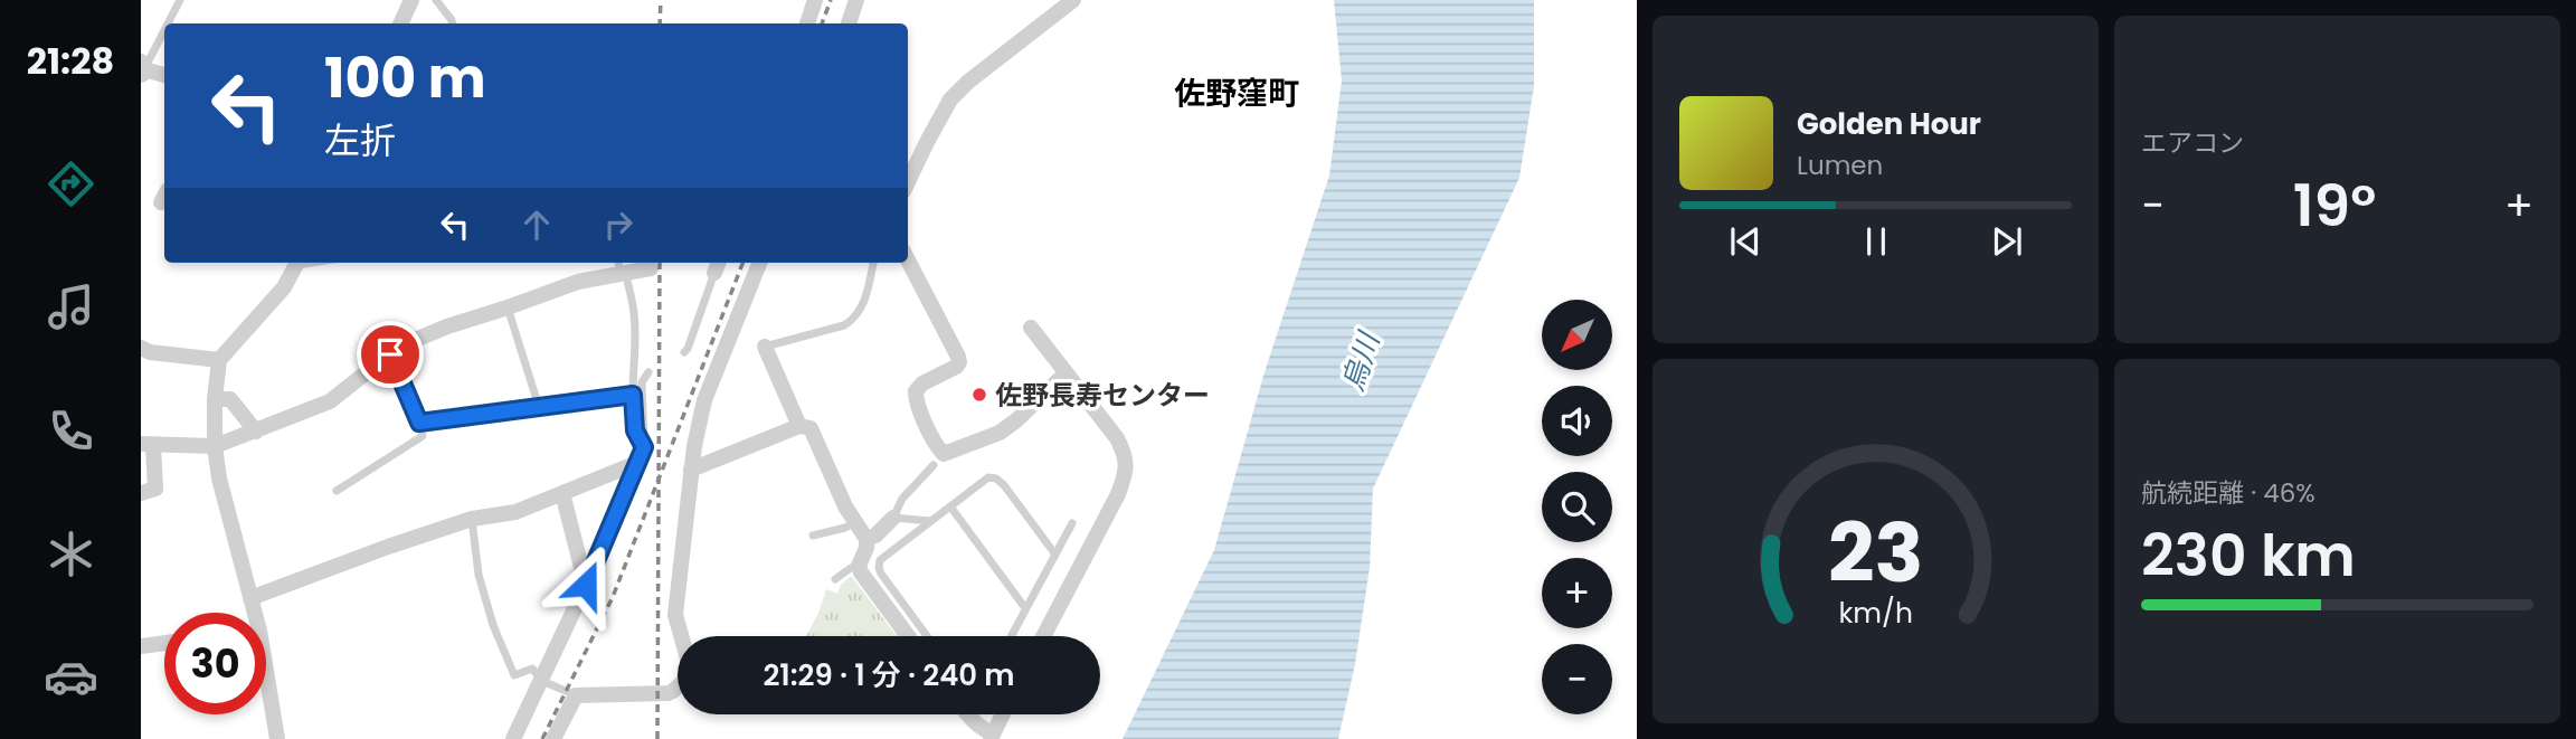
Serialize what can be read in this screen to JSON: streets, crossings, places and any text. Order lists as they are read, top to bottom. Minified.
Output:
{"districts":["佐野窪町"],"water":["烏川"],"places":["佐野長寿センター"],"north":"bottom left","page":{"tabs":"21:28","tile":["エアコン",["航続距離 · 46%","230 km"]],"turn":["100 m","左折"],"song":["Golden Hour","Lumen"],"heat":["−","19°","+"],"map_buttons":["+","−"],"limit":"30","trip":"21:29 · 1 分 · 240 m","gauge":["23","km/h"]}}
